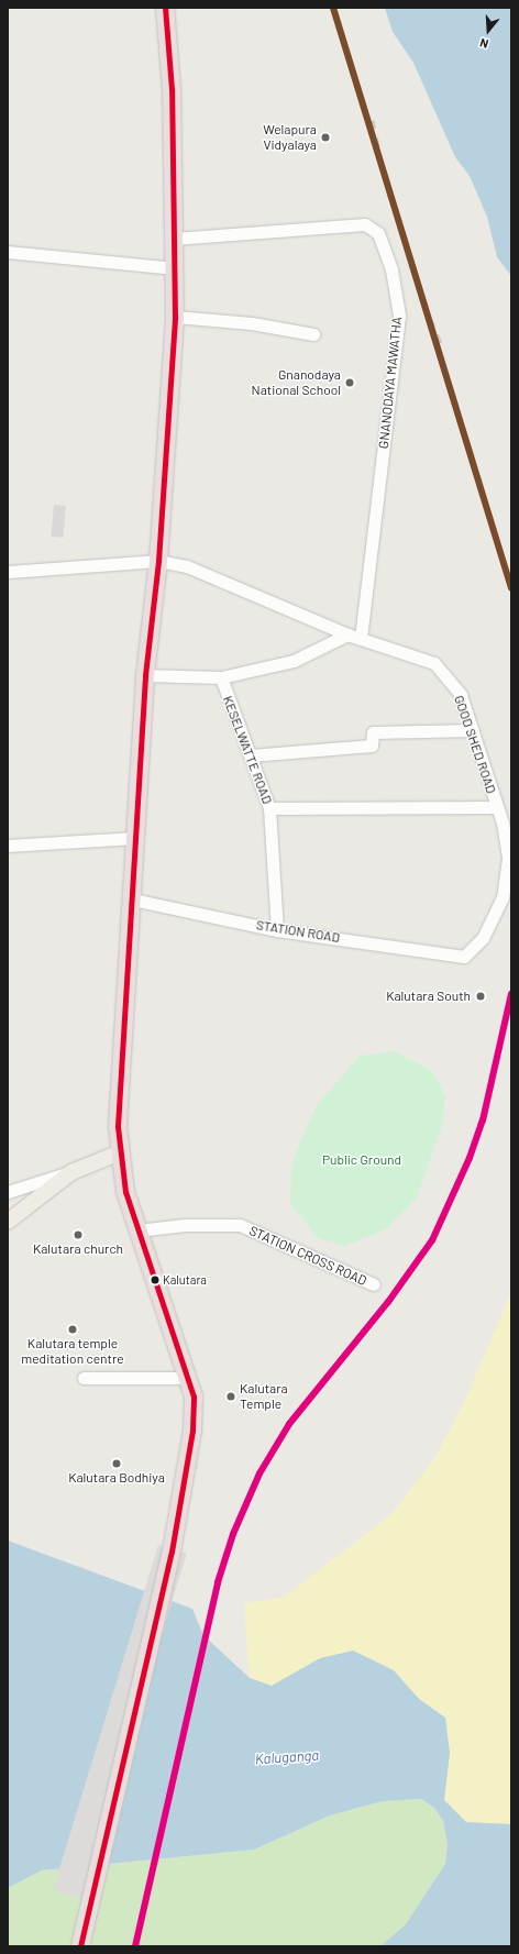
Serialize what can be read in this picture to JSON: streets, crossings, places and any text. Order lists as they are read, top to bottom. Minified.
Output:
{"streets":{"street":["GNANODAYA MAWATHA","GOOD SHED ROAD","KESELWATTE ROAD","STATION ROAD","STATION CROSS ROAD"]},"crossings":[["GNANODAYA MAWATHA","GOOD SHED ROAD"],["GOOD SHED ROAD","STATION ROAD"],["KESELWATTE ROAD","STATION ROAD"]],"water":["Kaluganga"],"parks":["Public Ground"],"places":["Welapura Vidyalaya","Gnanodaya National School","Kalutara South","Kalutara church","Kalutara","Kalutara temple meditation centre","Kalutara Temple","Kalutara Bodhiya"],"north":"bottom"}
